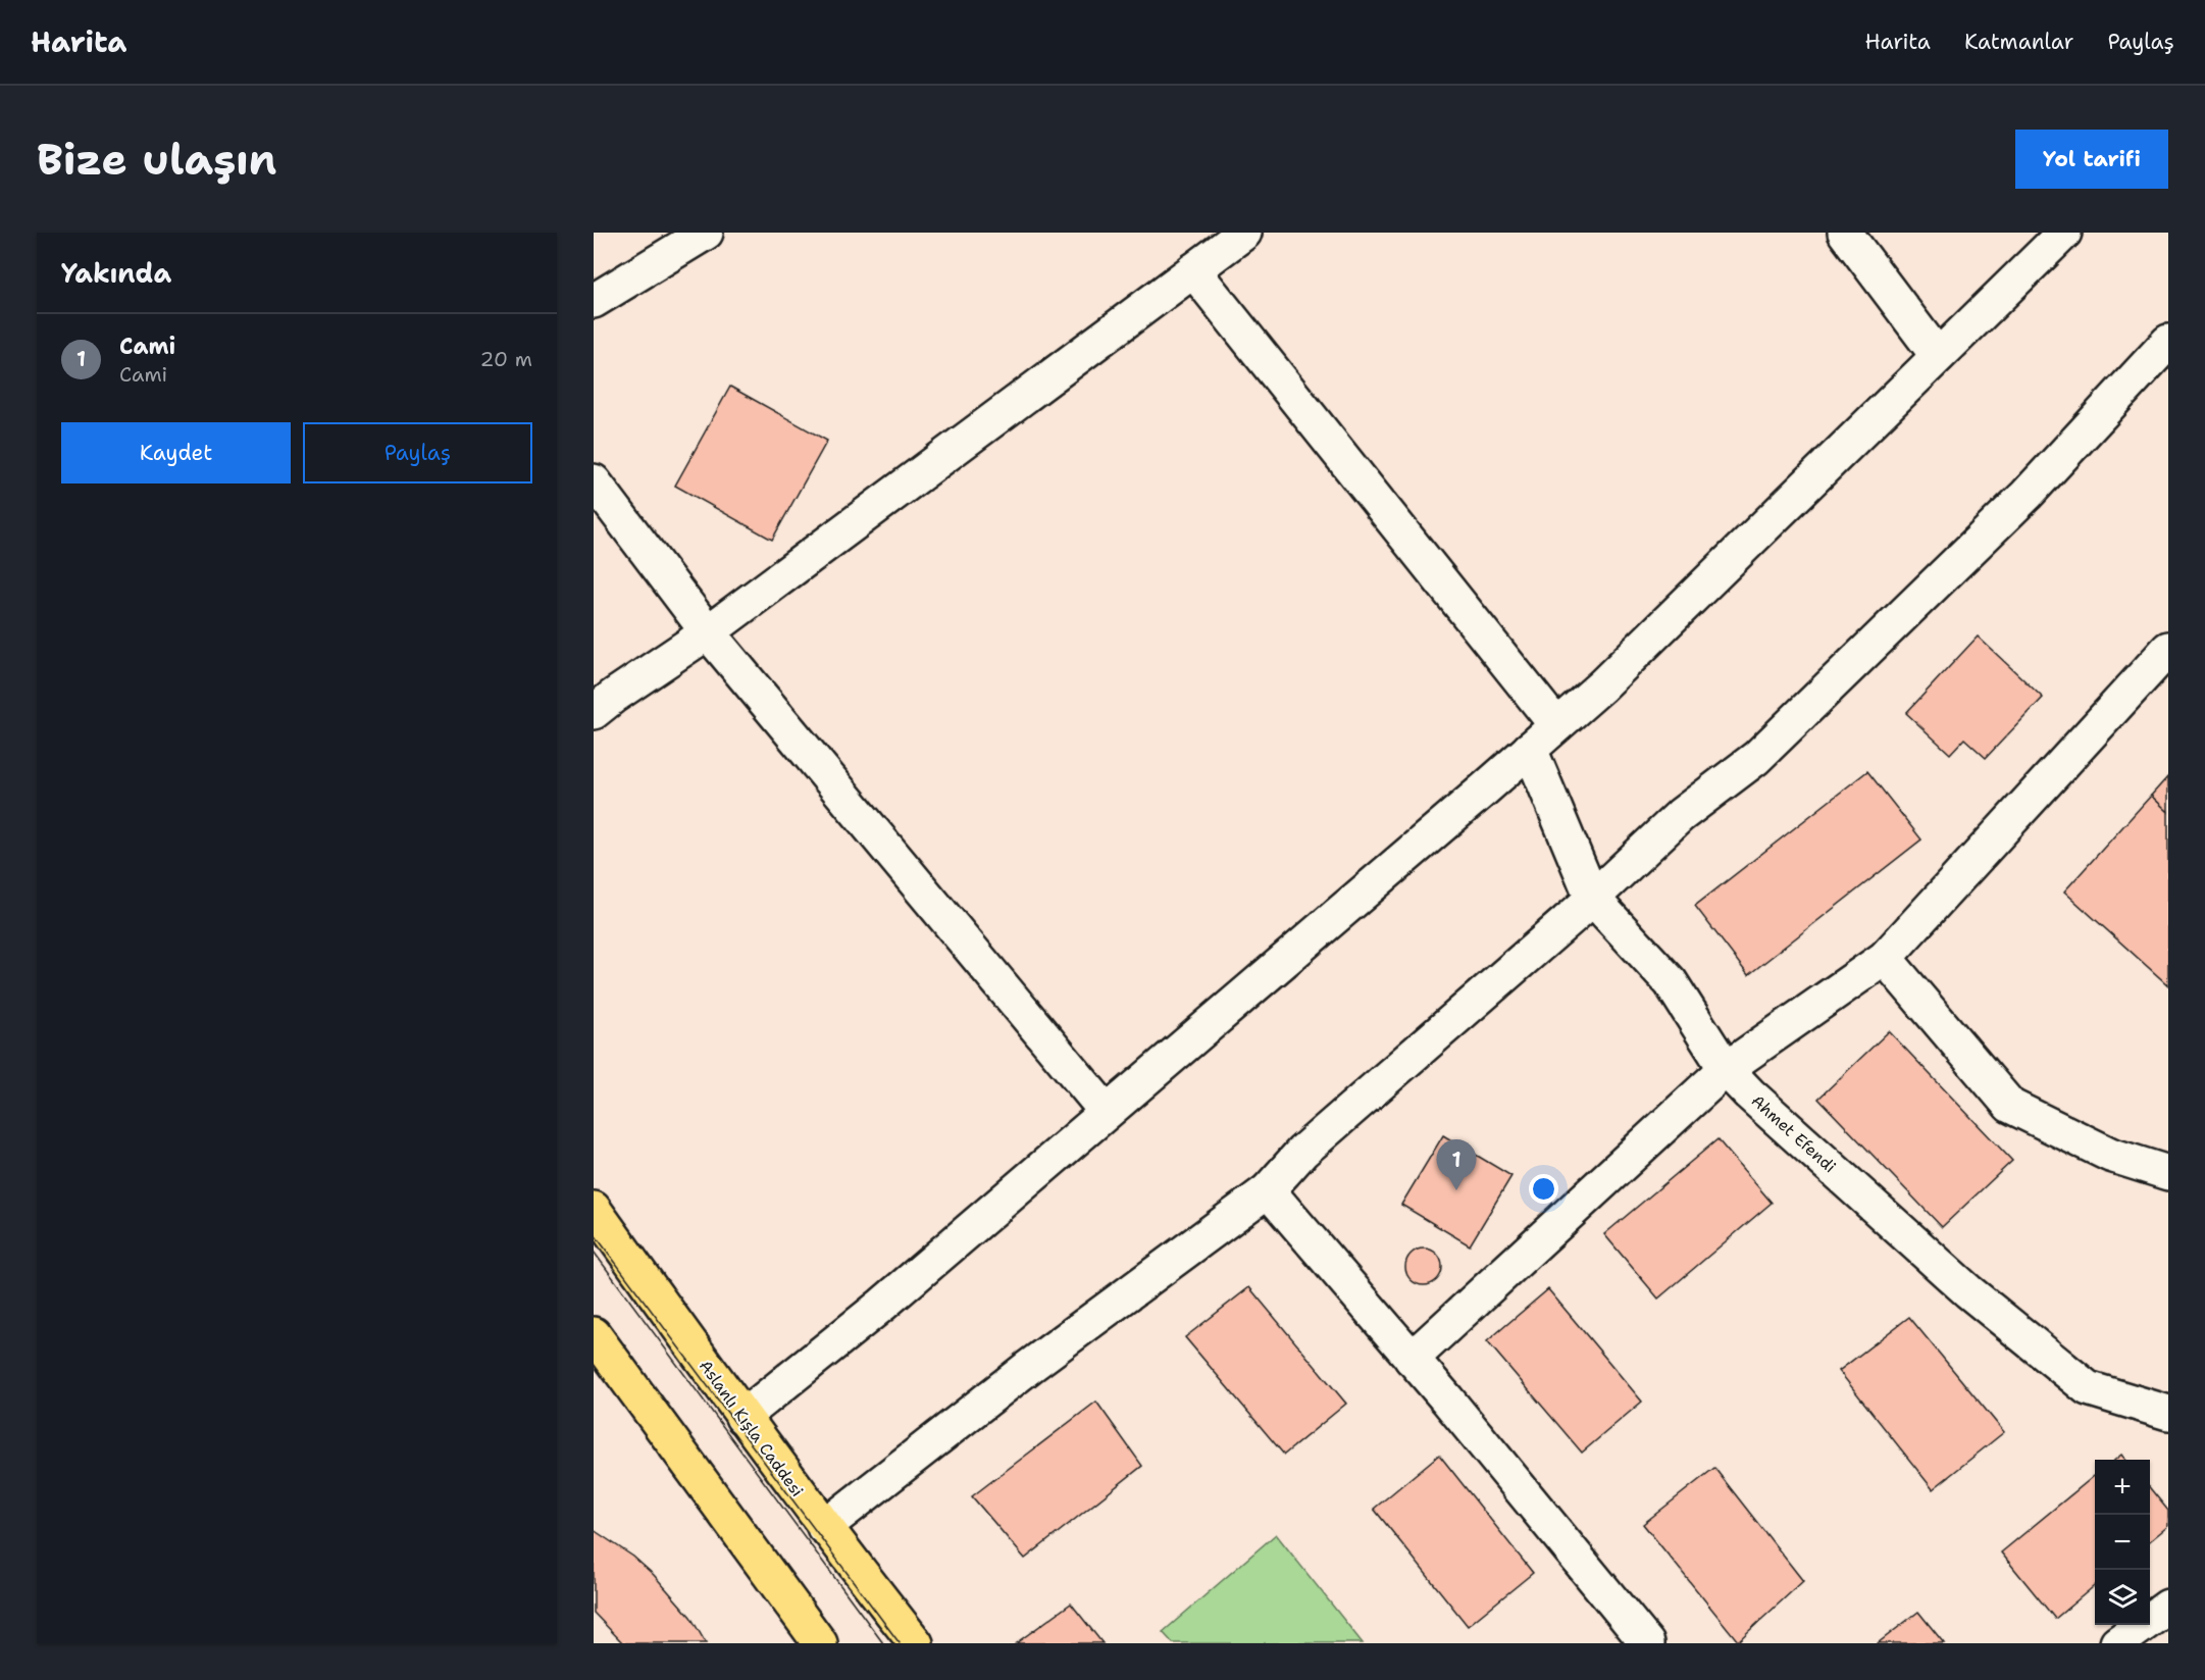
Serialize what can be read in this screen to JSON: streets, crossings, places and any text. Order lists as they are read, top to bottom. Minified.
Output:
{"streets":{"main road":["Aslanlı Kışla Caddesi"],"street":["Ahmet Efendi"]},"page":{"header":"Harita","nav":["Harita","Katmanlar","Paylaş"],"buttons":["Yol tarifi",["Kaydet","Paylaş"]],"title":"Bize ulaşın","heading":"Yakında","list":[{"mark":"1","name":"Cami","note":"Cami","value":"20 m"}],"pins":"1","map_buttons":["+","−"]}}
